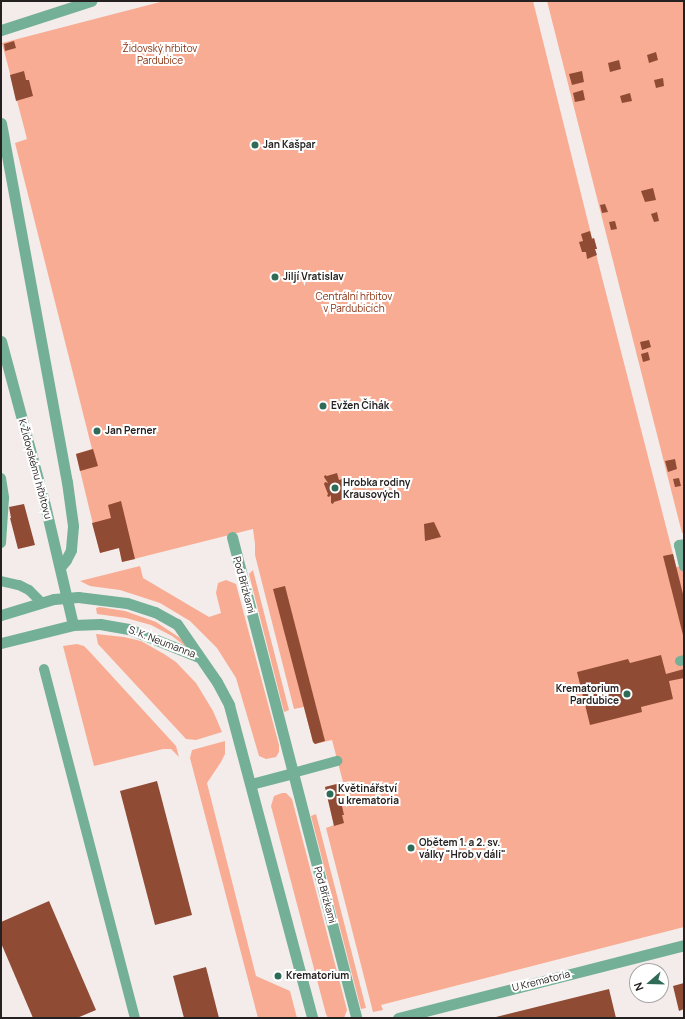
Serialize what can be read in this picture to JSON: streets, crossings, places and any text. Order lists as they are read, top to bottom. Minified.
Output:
{"streets":{"street":["K Židovskému hřbitovu","Pod Břízkami","S. K. Neumanna","U Krematoria"]},"crossings":[["K Židovskému hřbitovu","S. K. Neumanna"]],"parks":["Židovský hřbitov Pardubice","Centrální hřbitov v Pardubicích"],"places":["Jan Kašpar","Jiljí Vratislav","Evžen Čihák","Jan Perner","Hrobka rodiny Krausových","Krematorium Pardubice","Květinářství u krematoria","Obětem 1. a 2. sv. války \"Hrob v dáli\"","Krematorium"],"north":"left"}
